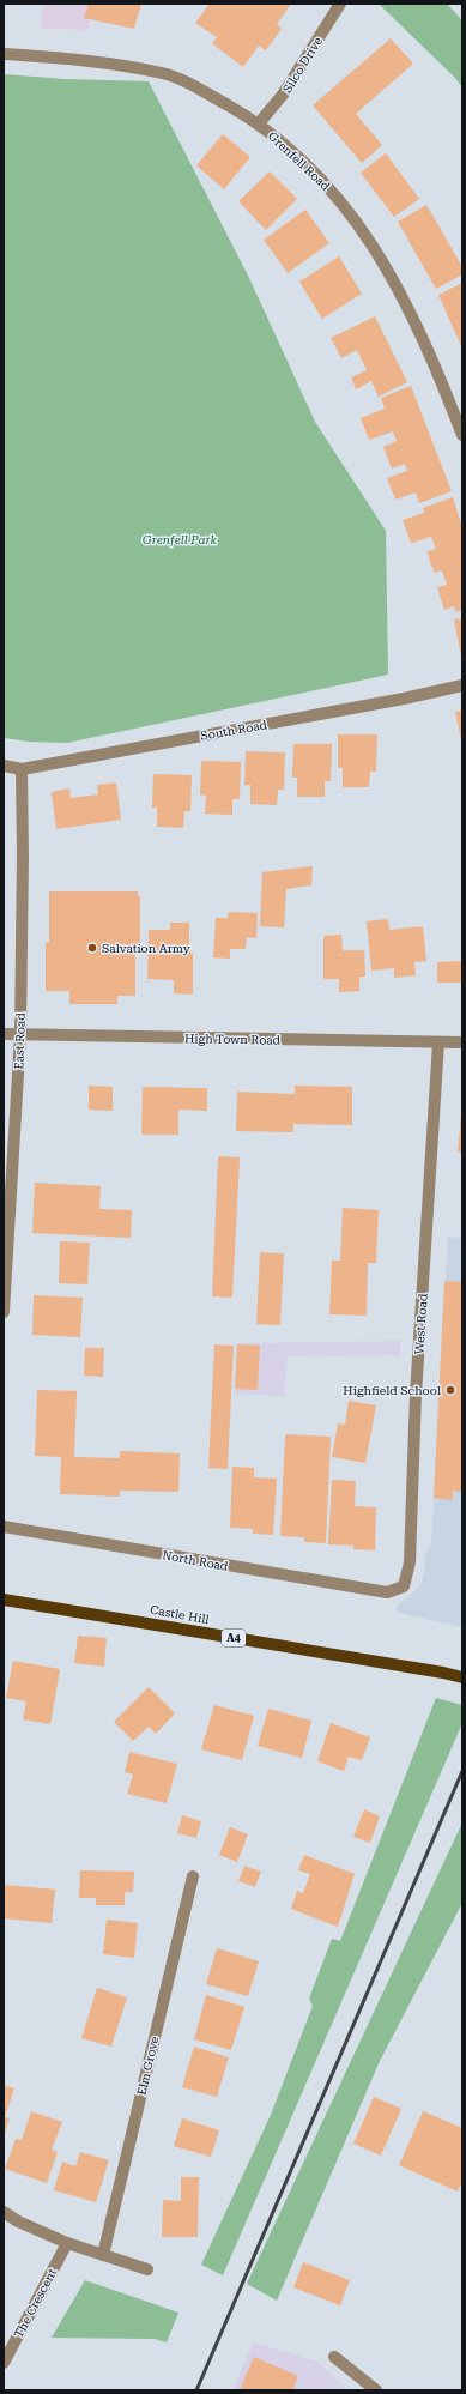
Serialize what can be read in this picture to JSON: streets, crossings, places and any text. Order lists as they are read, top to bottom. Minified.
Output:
{"streets":{"main road":["Castle Hill","A4"],"street":["Silco Drive","Grenfell Road","South Road","High Town Road","East Road","West Road","North Road","Elm Grove","The Crescent"]},"crossings":[["Silco Drive","Grenfell Road"],["South Road","East Road"],["High Town Road","East Road"],["High Town Road","West Road"],["West Road","North Road"]],"parks":["Grenfell Park"],"places":["Salvation Army","Highfield School"]}
